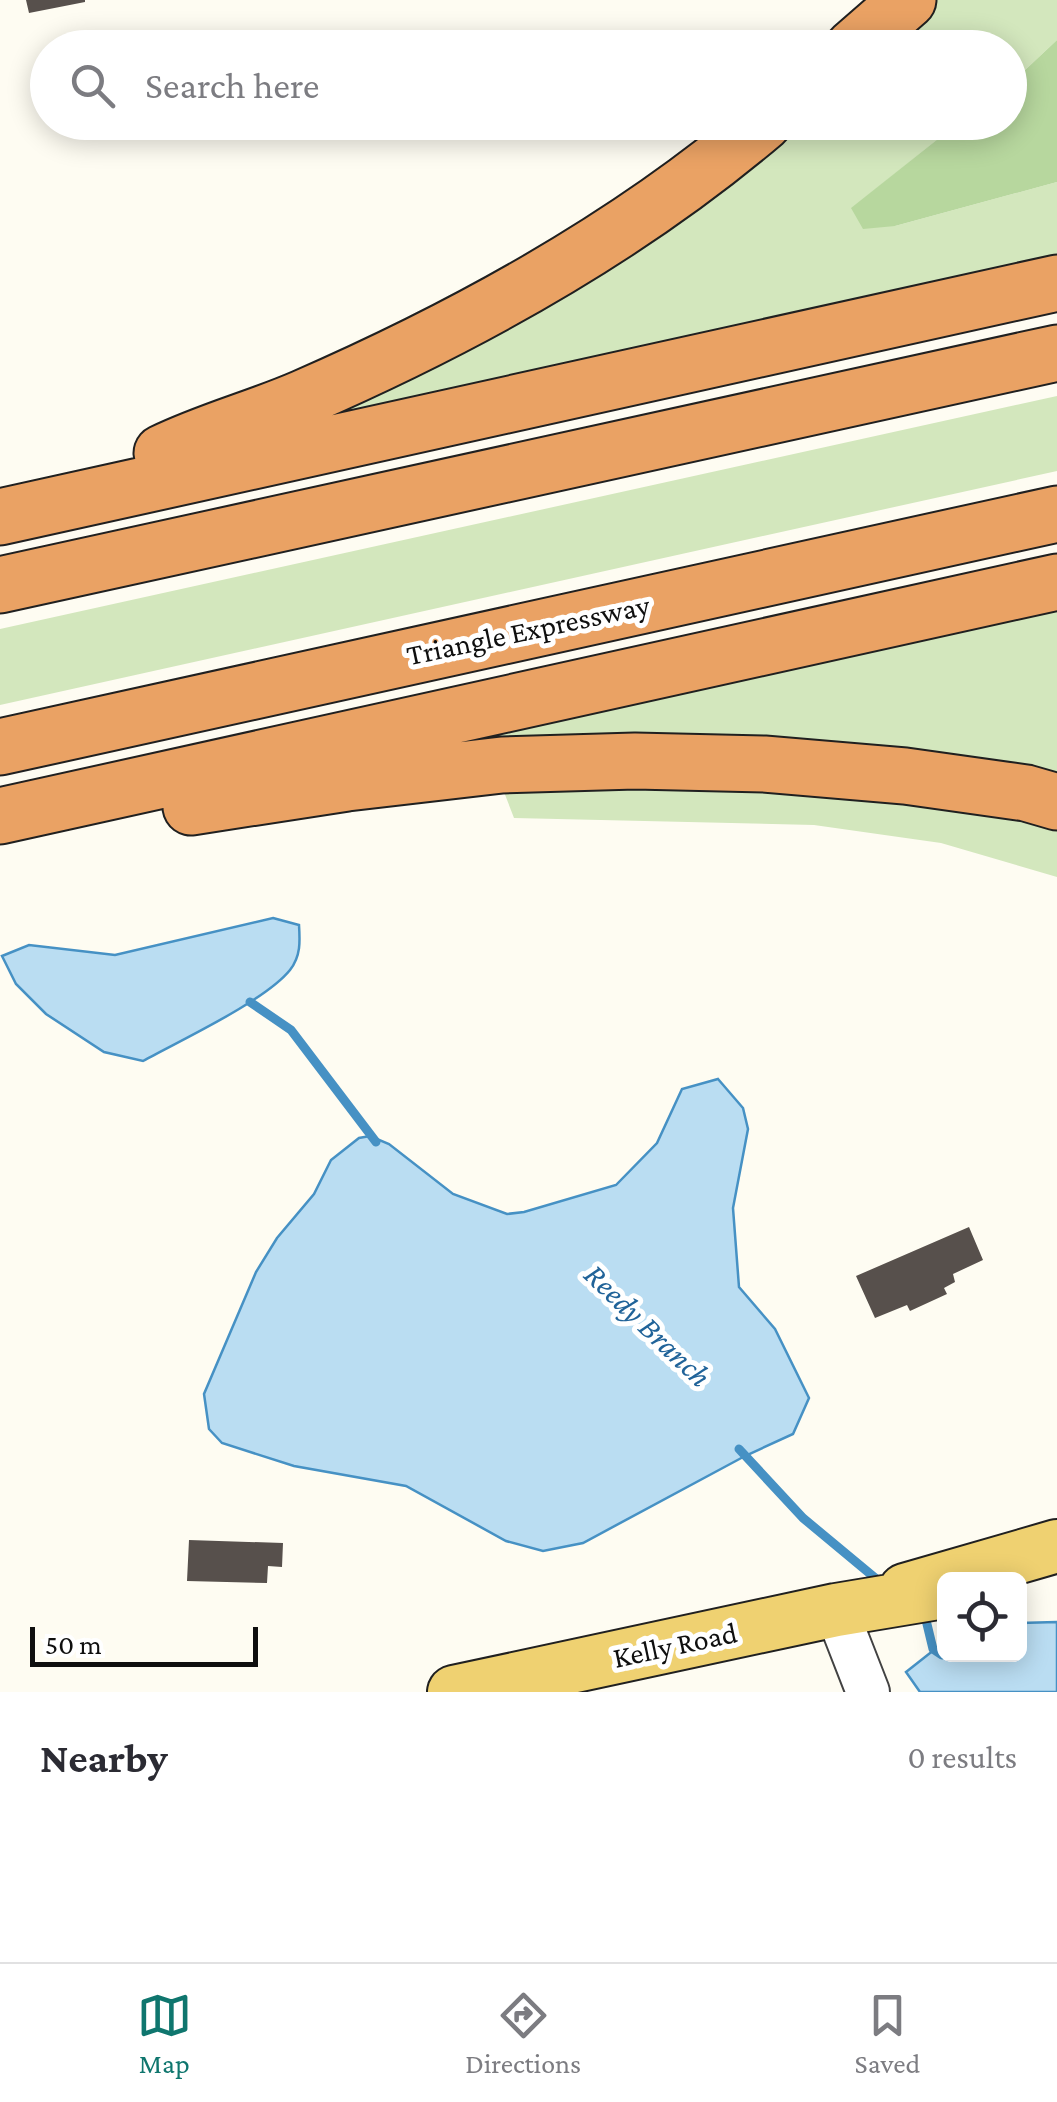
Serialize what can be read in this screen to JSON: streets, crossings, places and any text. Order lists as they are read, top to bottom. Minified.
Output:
{"streets":{"highway":["Triangle Expressway"],"main road":["Kelly Road"]},"water":["Reedy Branch"],"scale_bar":"50 m","page":{"search":"Search here","scale":"50 m","heading":["Nearby","0 results"],"nav":["Map","Directions","Saved"]}}
